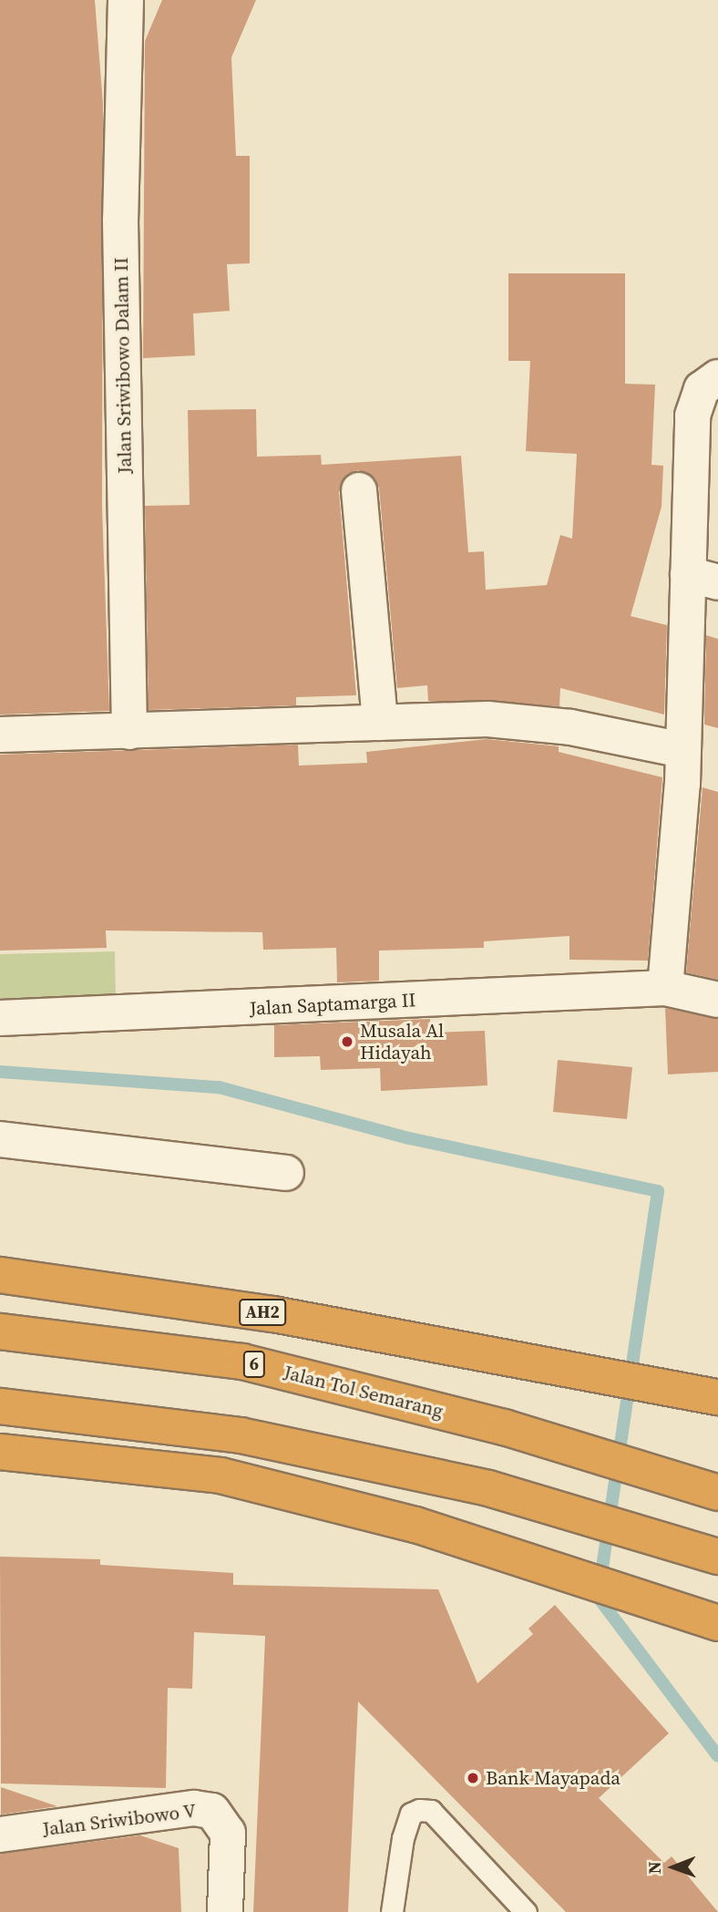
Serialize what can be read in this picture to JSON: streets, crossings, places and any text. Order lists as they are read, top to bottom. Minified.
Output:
{"streets":{"highway":["AH2","6","Jalan Tol Semarang"],"street":["Jalan Sriwibowo Dalam II","Jalan Saptamarga II","Jalan Sriwibowo V"]},"places":["Musala Al Hidayah","Bank Mayapada"],"north":"left"}
